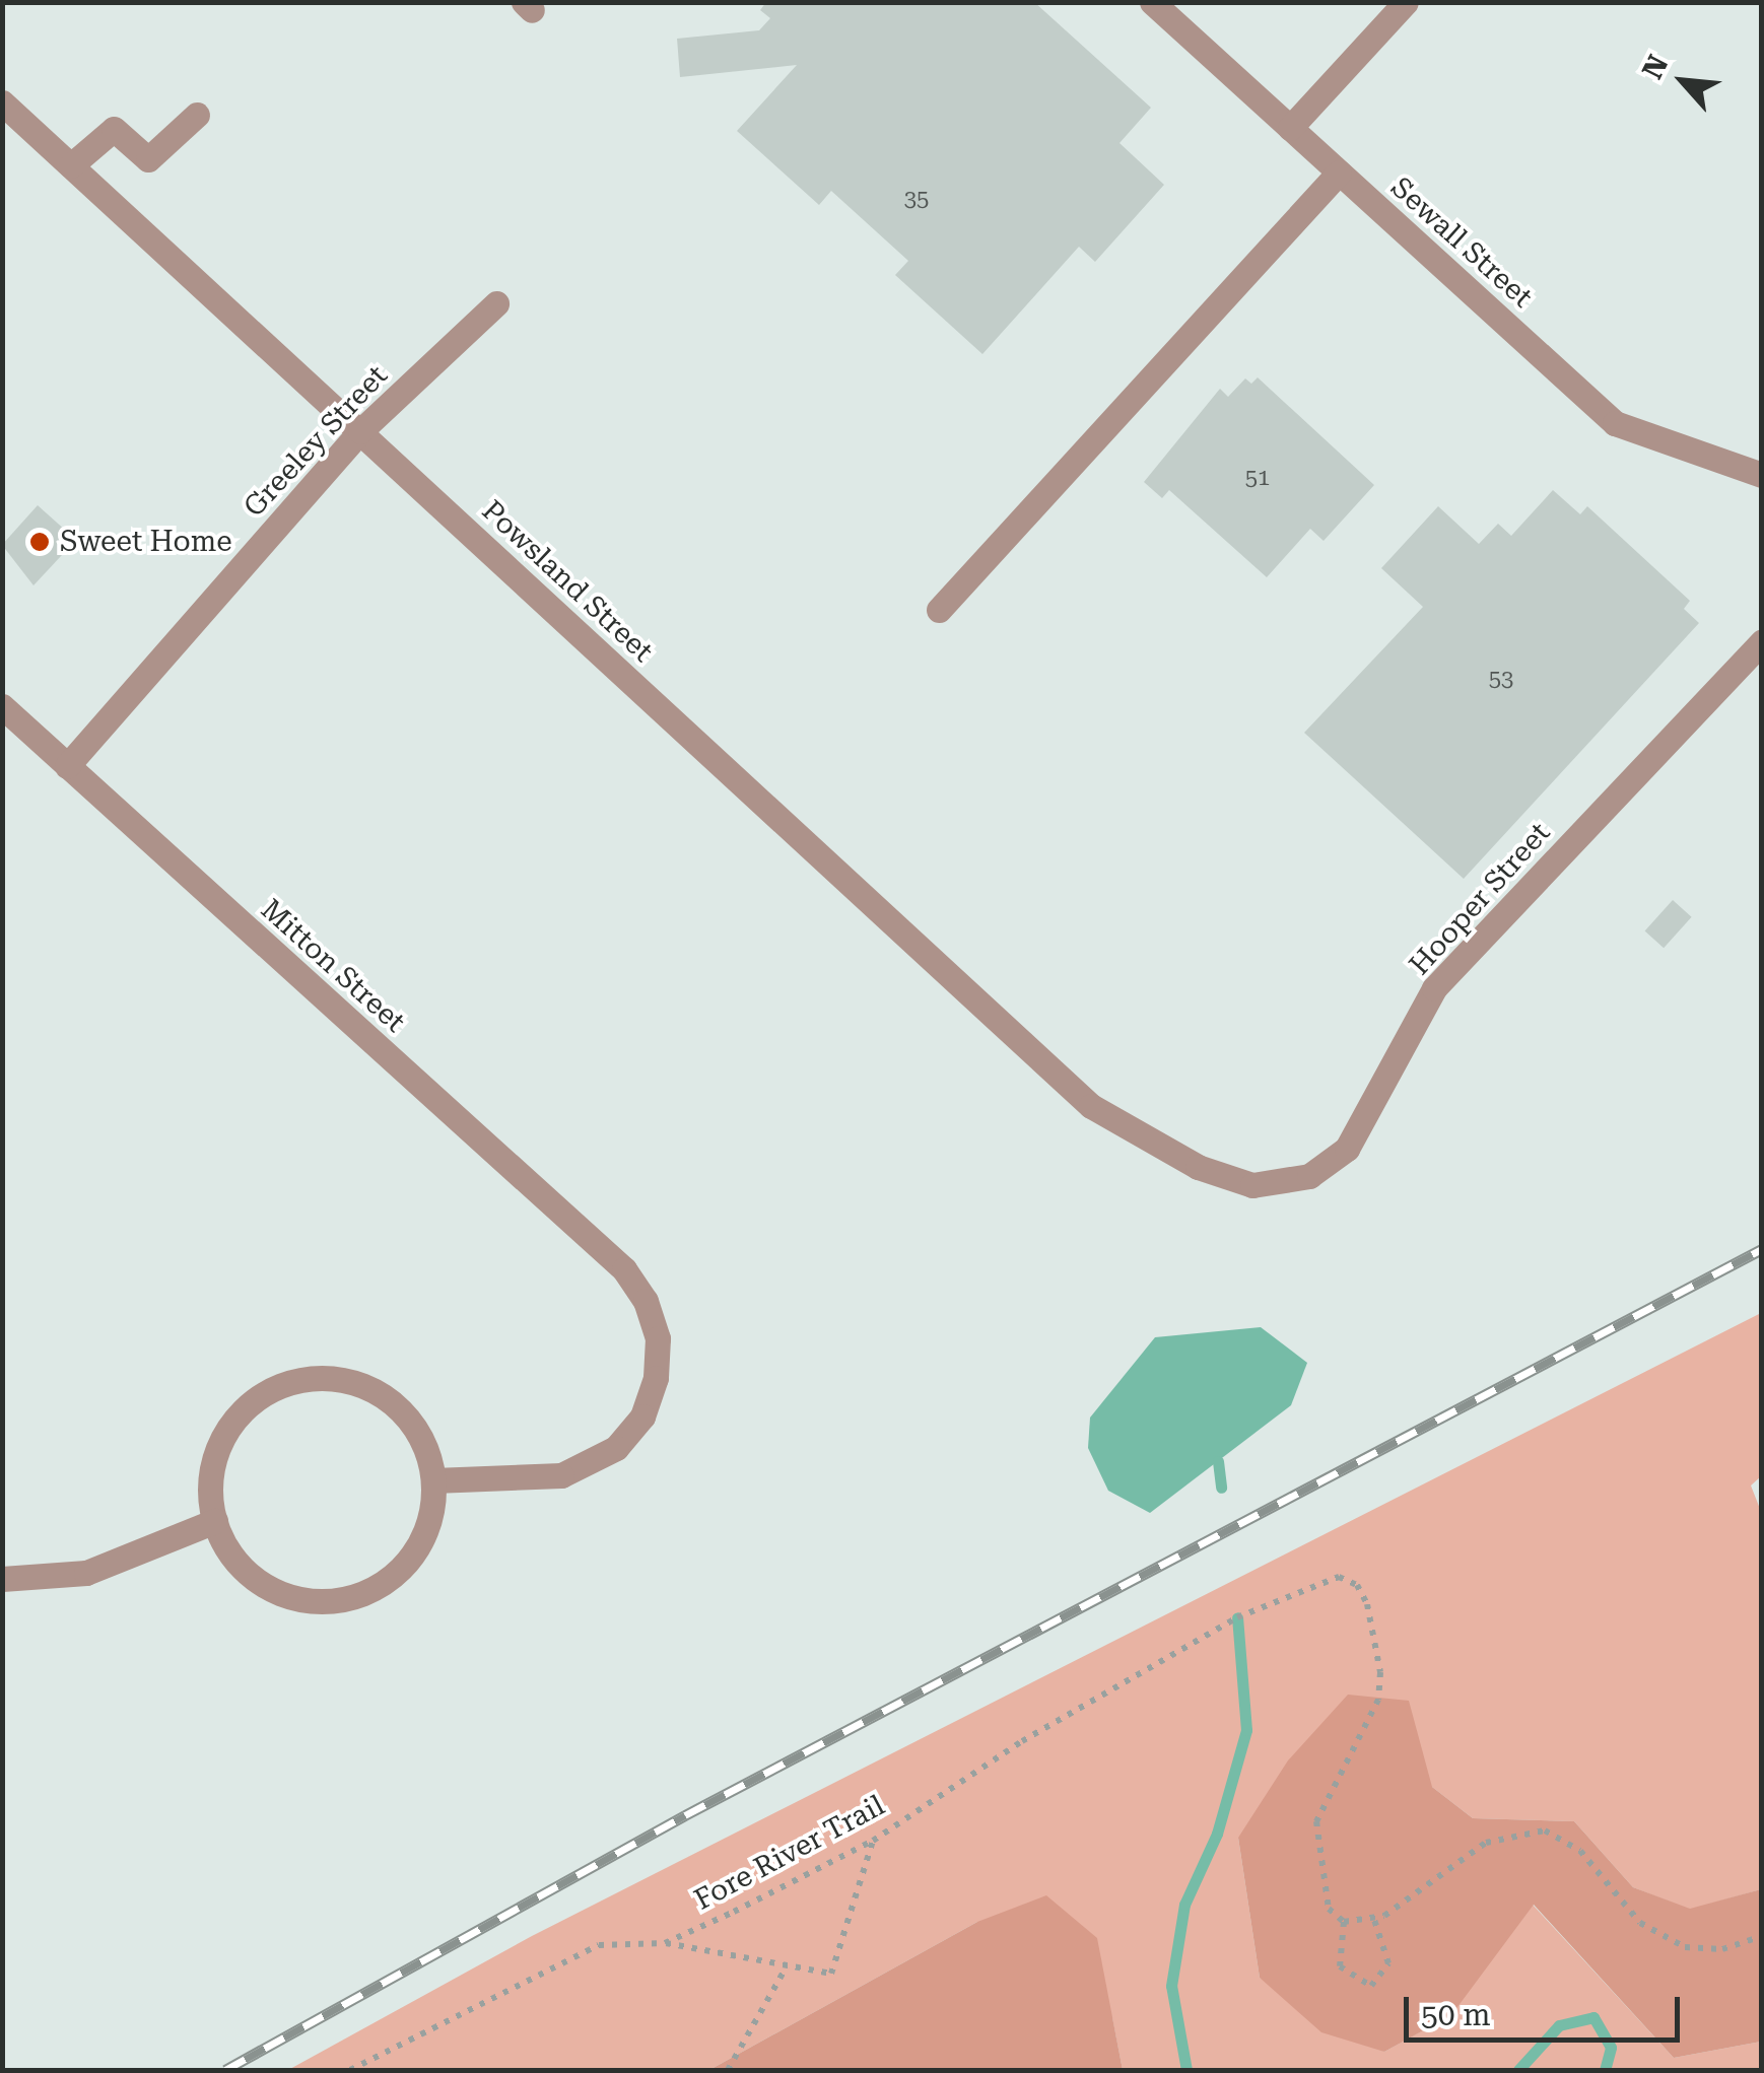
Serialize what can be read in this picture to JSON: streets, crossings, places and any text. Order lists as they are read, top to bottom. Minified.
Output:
{"streets":{"street":["Sewall Street","Greeley Street","Powsland Street","Hooper Street","Mitton Street"],"path":["Fore River Trail"]},"crossings":[["Greeley Street","Powsland Street"],["Greeley Street","Mitton Street"],["Powsland Street","Hooper Street"]],"places":["Sweet Home"],"house_numbers":["35","51","53"],"scale_bar":"50 m","north":"top left"}
